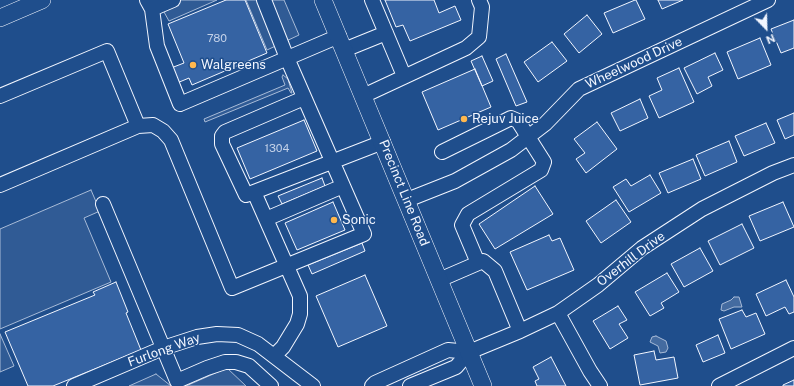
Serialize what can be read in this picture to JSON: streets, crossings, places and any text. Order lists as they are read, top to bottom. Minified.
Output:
{"streets":{"main road":["Precinct Line Road"],"street":["Wheelwood Drive","Overhill Drive","Furlong Way"]},"crossings":[["Wheelwood Drive","Precinct Line Road"],["Precinct Line Road","Overhill Drive"]],"places":["Walgreens","Rejuv Juice","Sonic"],"house_numbers":["780","1304"],"north":"bottom right"}
